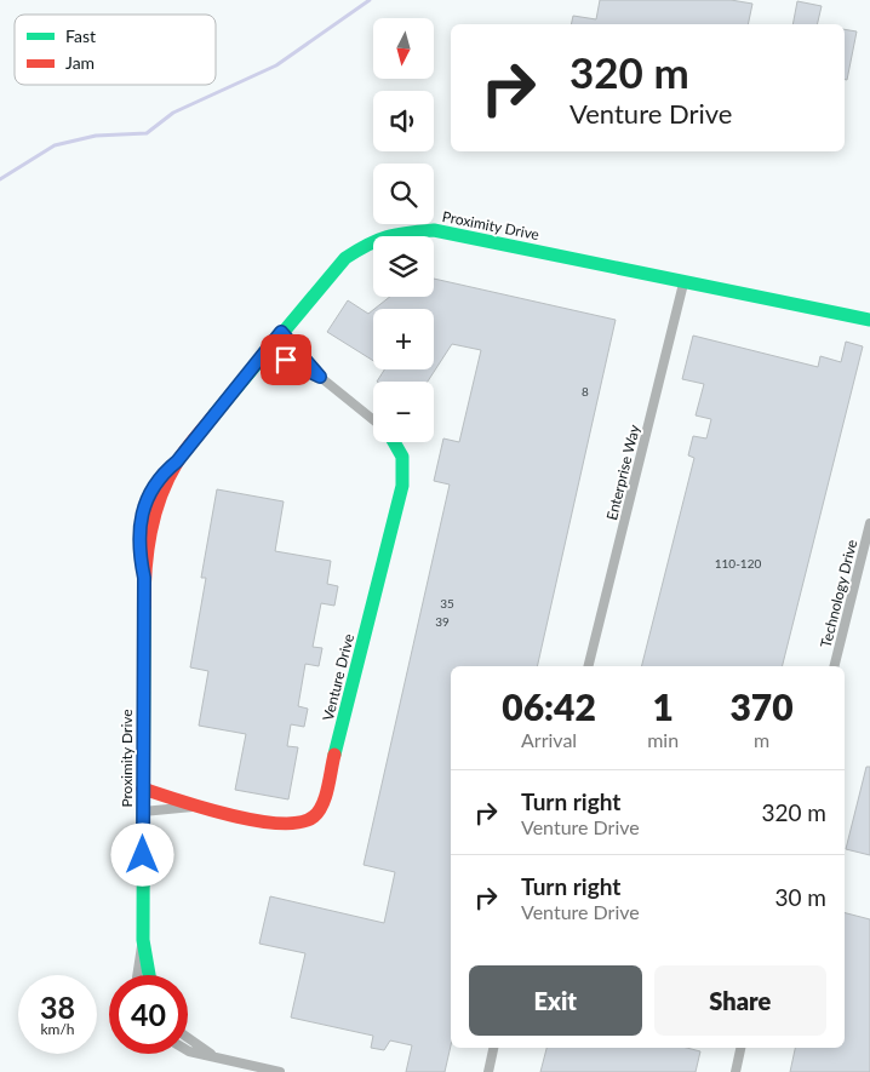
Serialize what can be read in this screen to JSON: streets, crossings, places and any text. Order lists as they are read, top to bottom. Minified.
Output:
{"streets":{"street":["Proximity Drive","Enterprise Way","Technology Drive","Venture Drive"]},"crossings":[["Proximity Drive","Enterprise Way"],["Proximity Drive","Venture Drive"]],"house_numbers":["8","110-120","35","39"],"legend":["Fast","Jam"],"north":"bottom","page":{"map_buttons":["+","−"],"turn":["320 m","Venture Drive"],"eta":["06:42","Arrival","1","min","370","m"],"list":[{"name":"Turn right","note":"Venture Drive","value":"320 m"},{"name":"Turn right","note":"Venture Drive","value":"30 m"}],"buttons":["Exit","Share"],"speed":"38 km/h","limit":"40"}}
